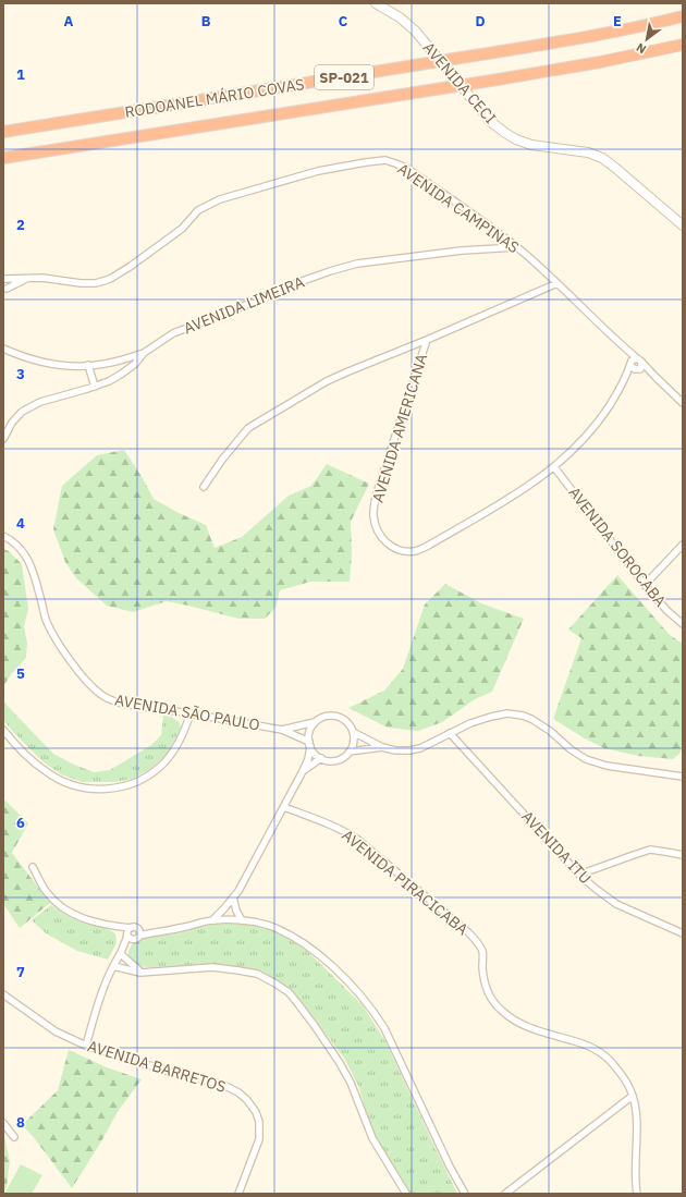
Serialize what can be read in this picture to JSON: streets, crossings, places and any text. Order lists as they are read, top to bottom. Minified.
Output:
{"streets":{"highway":["SP-021","RODOANEL MÁRIO COVAS"],"main road":["AVENIDA CECI"],"street":["AVENIDA CAMPINAS","AVENIDA LIMEIRA","AVENIDA AMERICANA","AVENIDA SOROCABA","AVENIDA SÃO PAULO","AVENIDA ITU","AVENIDA PIRACICABA","AVENIDA BARRETOS"]},"crossings":[["AVENIDA CAMPINAS","AVENIDA LIMEIRA"],["AVENIDA CAMPINAS","AVENIDA AMERICANA"],["AVENIDA AMERICANA","AVENIDA SOROCABA"]],"north":"bottom left","grid":{"columns":["A","B","C","D","E"],"rows":["1","2","3","4","5","6","7","8"]}}
